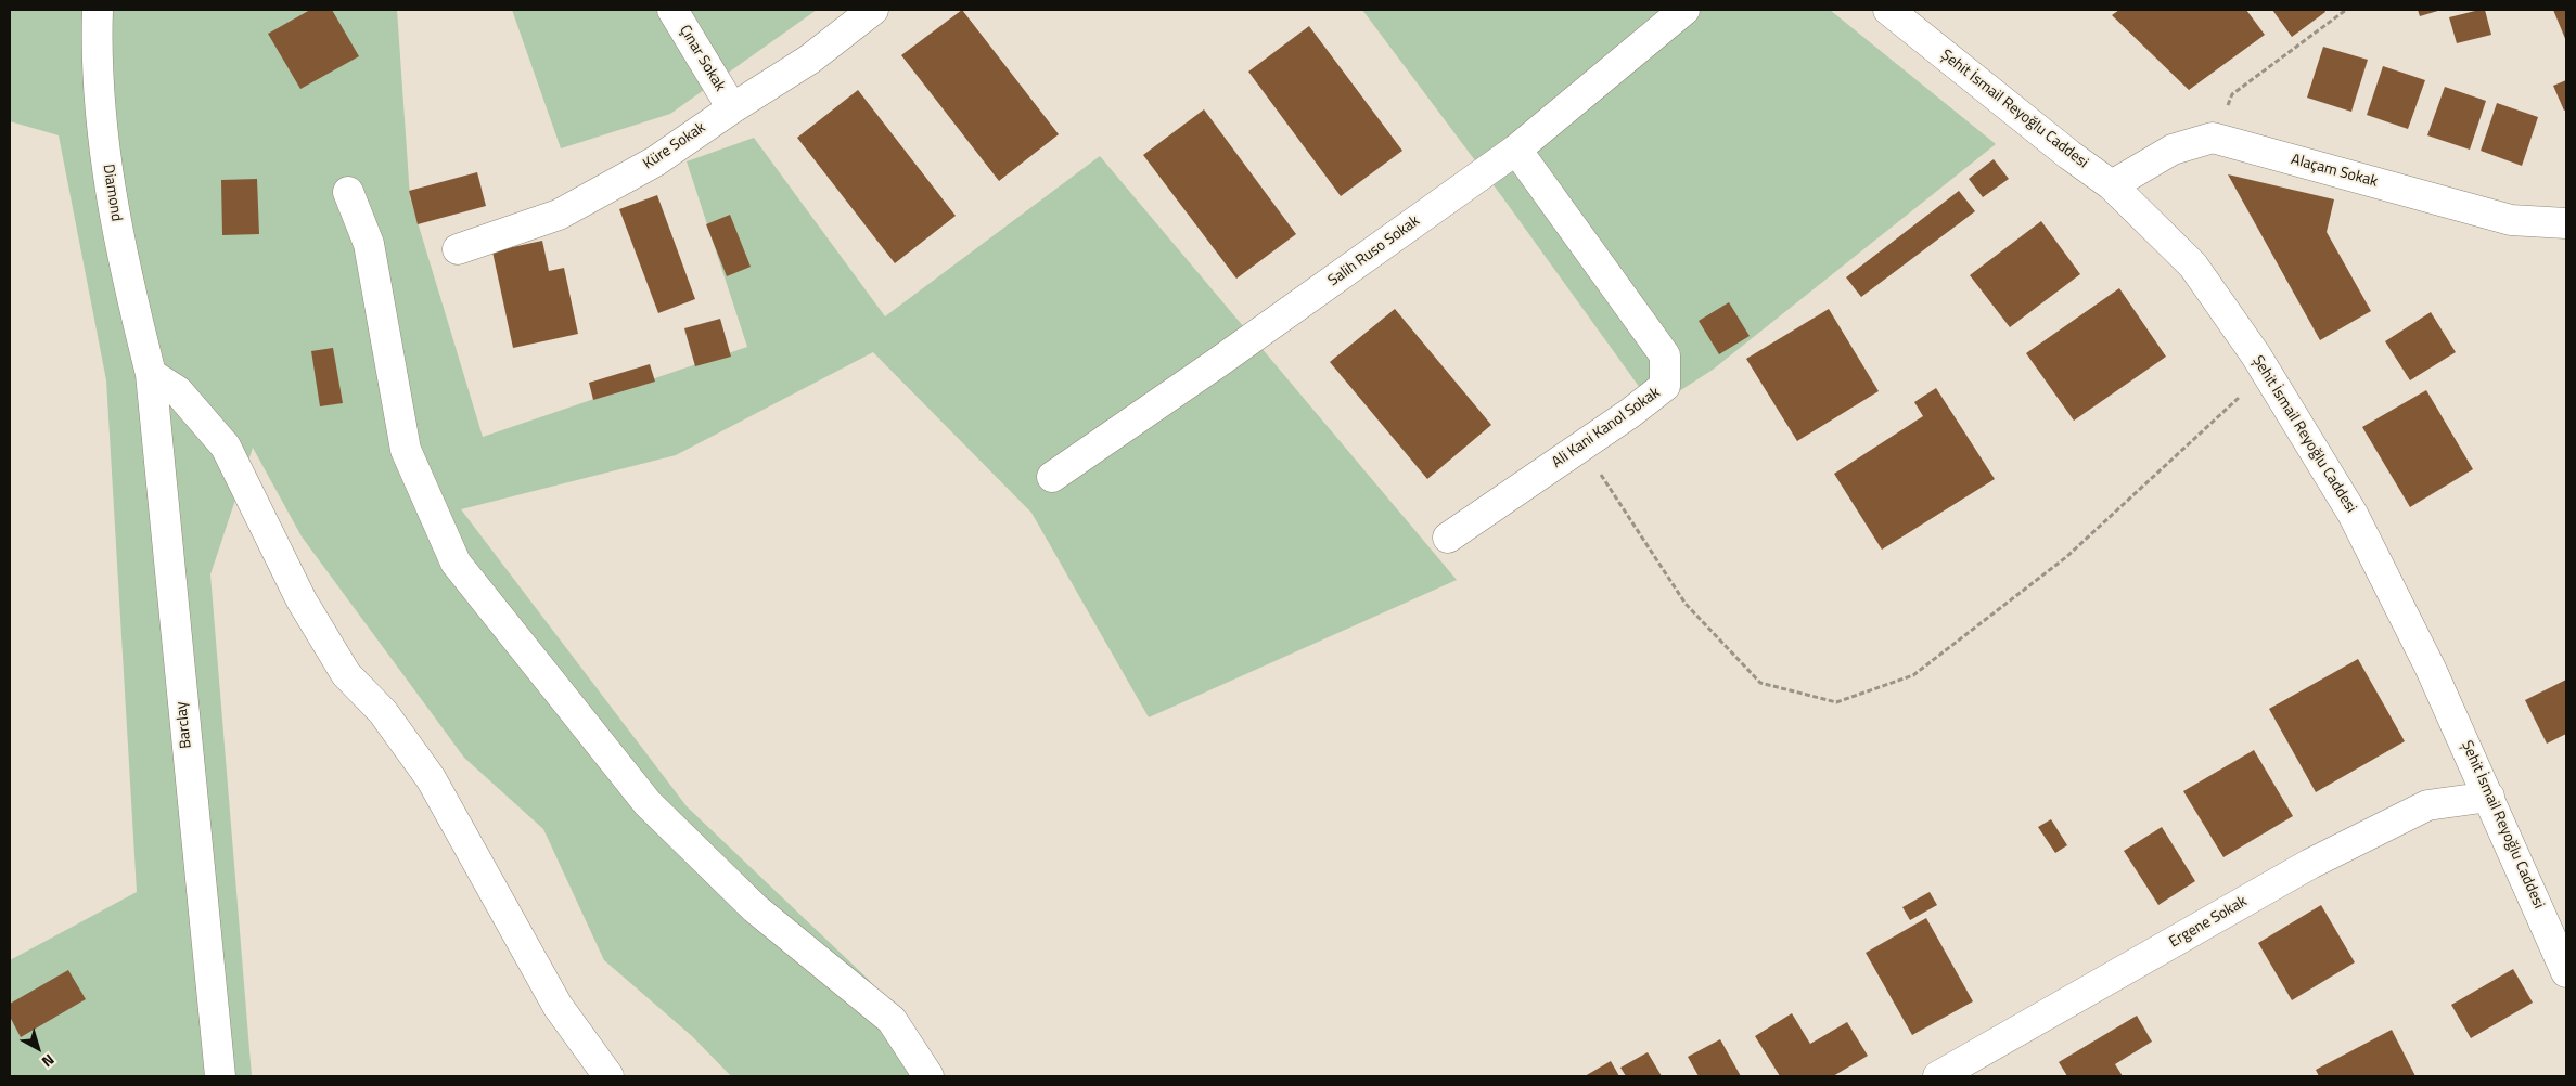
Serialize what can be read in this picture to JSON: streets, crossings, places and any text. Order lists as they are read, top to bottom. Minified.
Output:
{"streets":{"street":["Çınar Sokak","Şehit İsmail Reyoğlu Caddesi","Küre Sokak","Alaçam Sokak","Diamond","Salih Ruso Sokak","Ali Kani Kanol Sokak","Barclay","Ergene Sokak"]},"crossings":[["Çınar Sokak","Küre Sokak"],["Şehit İsmail Reyoğlu Caddesi","Ergene Sokak"],["Diamond","Barclay"],["Salih Ruso Sokak","Ali Kani Kanol Sokak"]],"north":"bottom right"}
